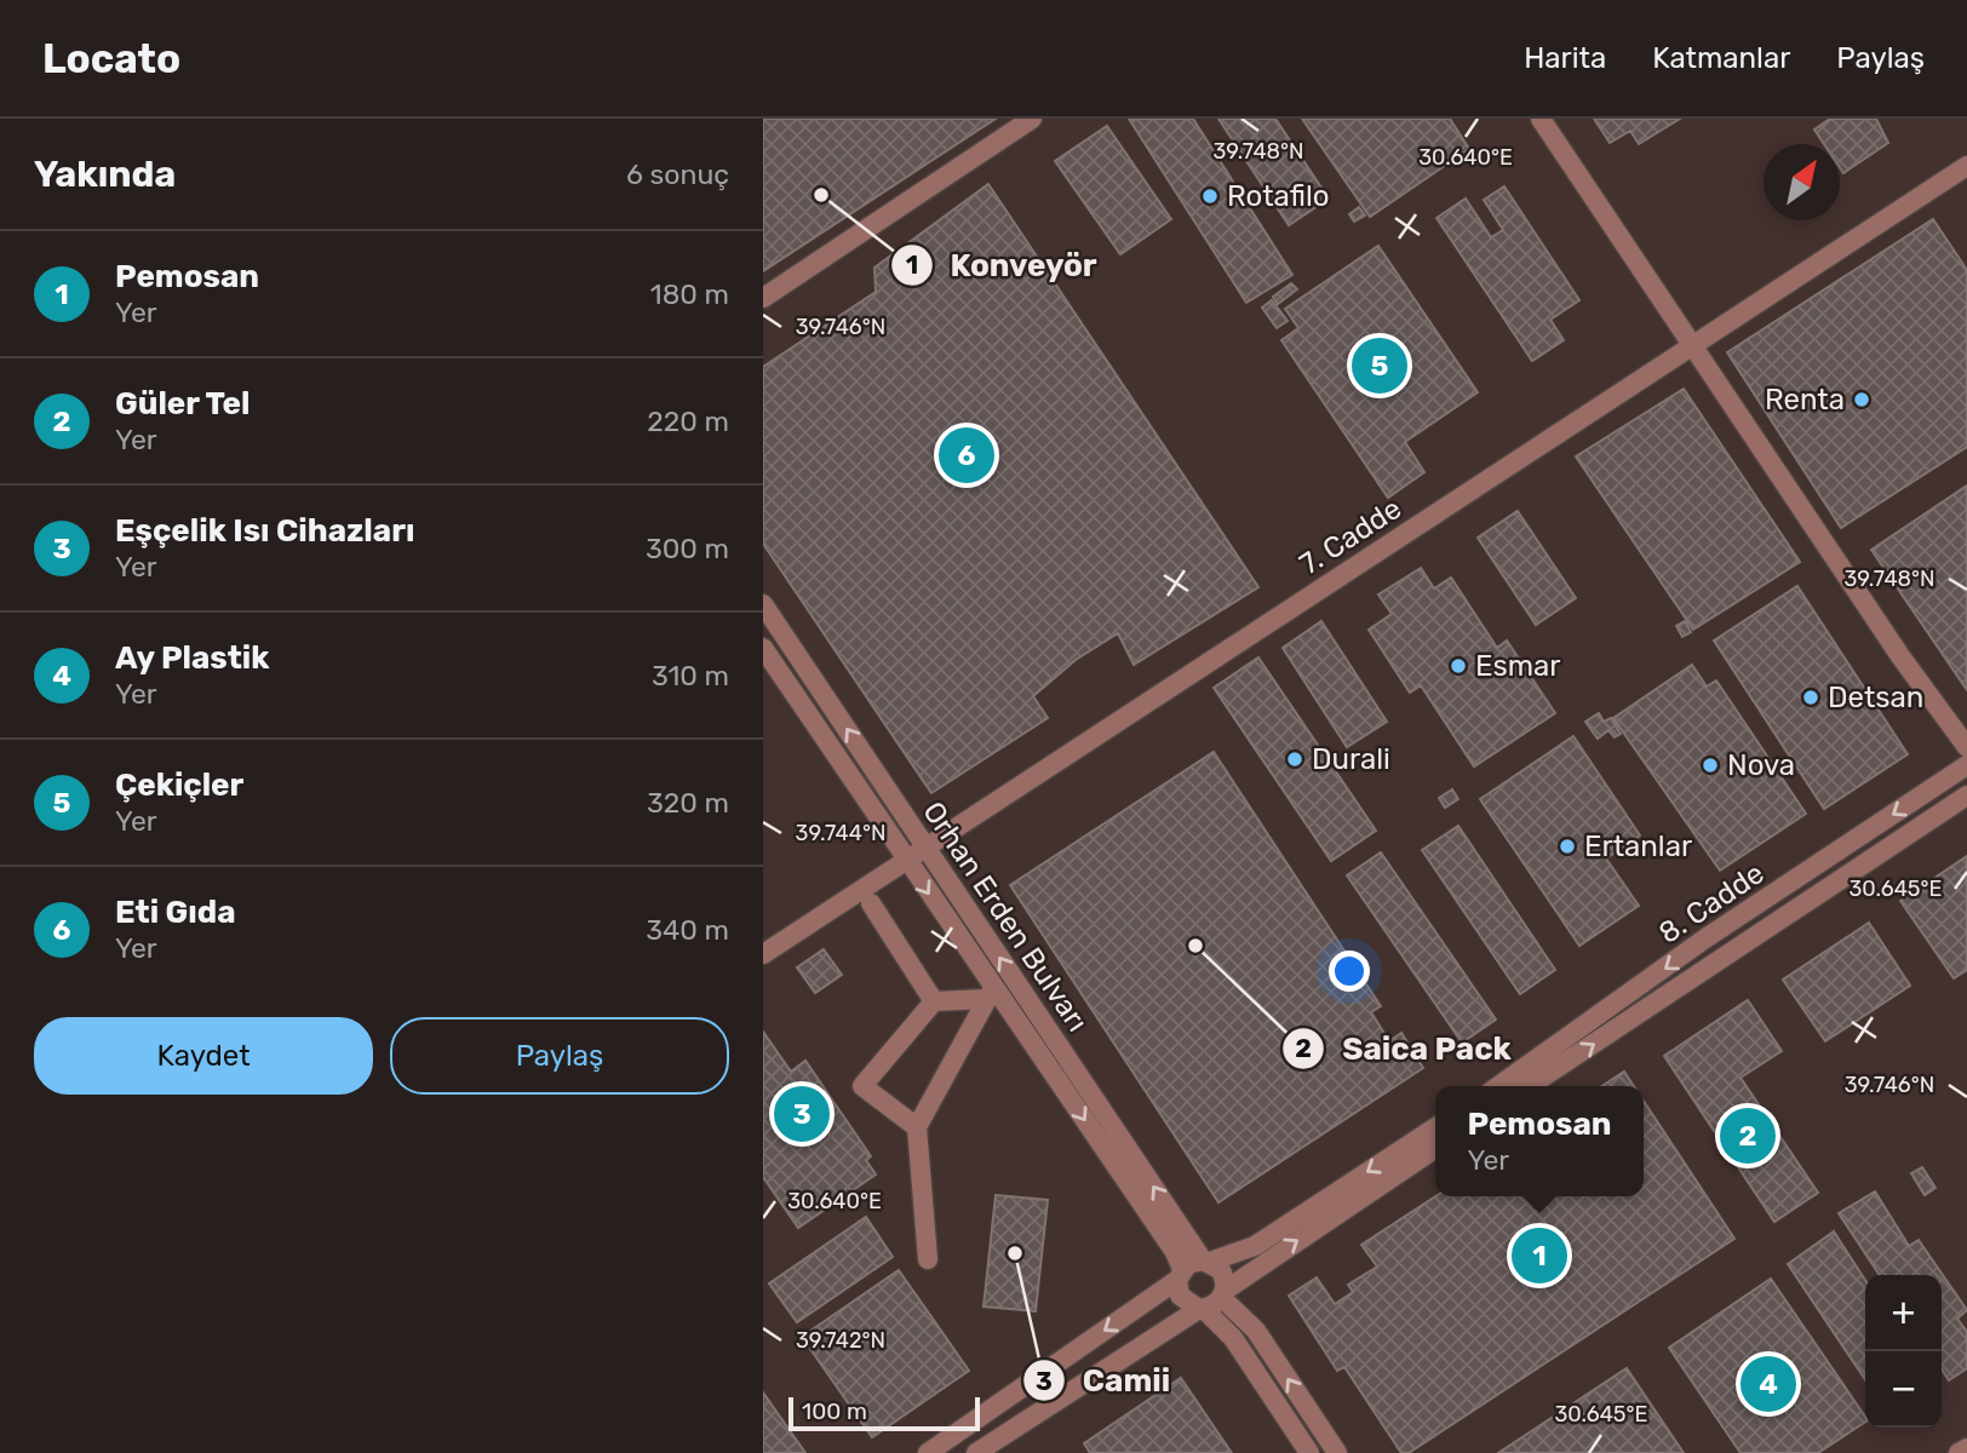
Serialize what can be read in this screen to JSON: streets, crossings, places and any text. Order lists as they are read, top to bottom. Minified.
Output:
{"streets":{"street":["7. Cadde","8. Cadde","Orhan Erden Bulvarı"]},"crossings":[["7. Cadde","Orhan Erden Bulvarı"]],"places":["Konveyör","Rotafilo","Renta","Esmar","Detsan","Durali","Nova","Ertanlar","Saica Pack","Camii"],"scale_bar":"100 m","north":"top right","page":{"header":"Locato","nav":["Harita","Katmanlar","Paylaş"],"heading":["Yakında","6 sonuç"],"list":[{"mark":"1","name":"Pemosan","note":"Yer","value":"180 m"},{"mark":"2","name":"Güler Tel","note":"Yer","value":"220 m"},{"mark":"3","name":"Eşçelik Isı Cihazları","note":"Yer","value":"300 m"},{"mark":"4","name":"Ay Plastik","note":"Yer","value":"310 m"},{"mark":"5","name":"Çekiçler","note":"Yer","value":"320 m"},{"mark":"6","name":"Eti Gıda","note":"Yer","value":"340 m"}],"pins":["5","6","3","2","1","4"],"buttons":["Kaydet","Paylaş"],"popup":["Pemosan","Yer"],"map_buttons":["+","−"],"scale":"100 m"},"coordinates":["39.748°N","30.640°E","39.746°N","39.744°N","30.645°E","39.742°N"]}
